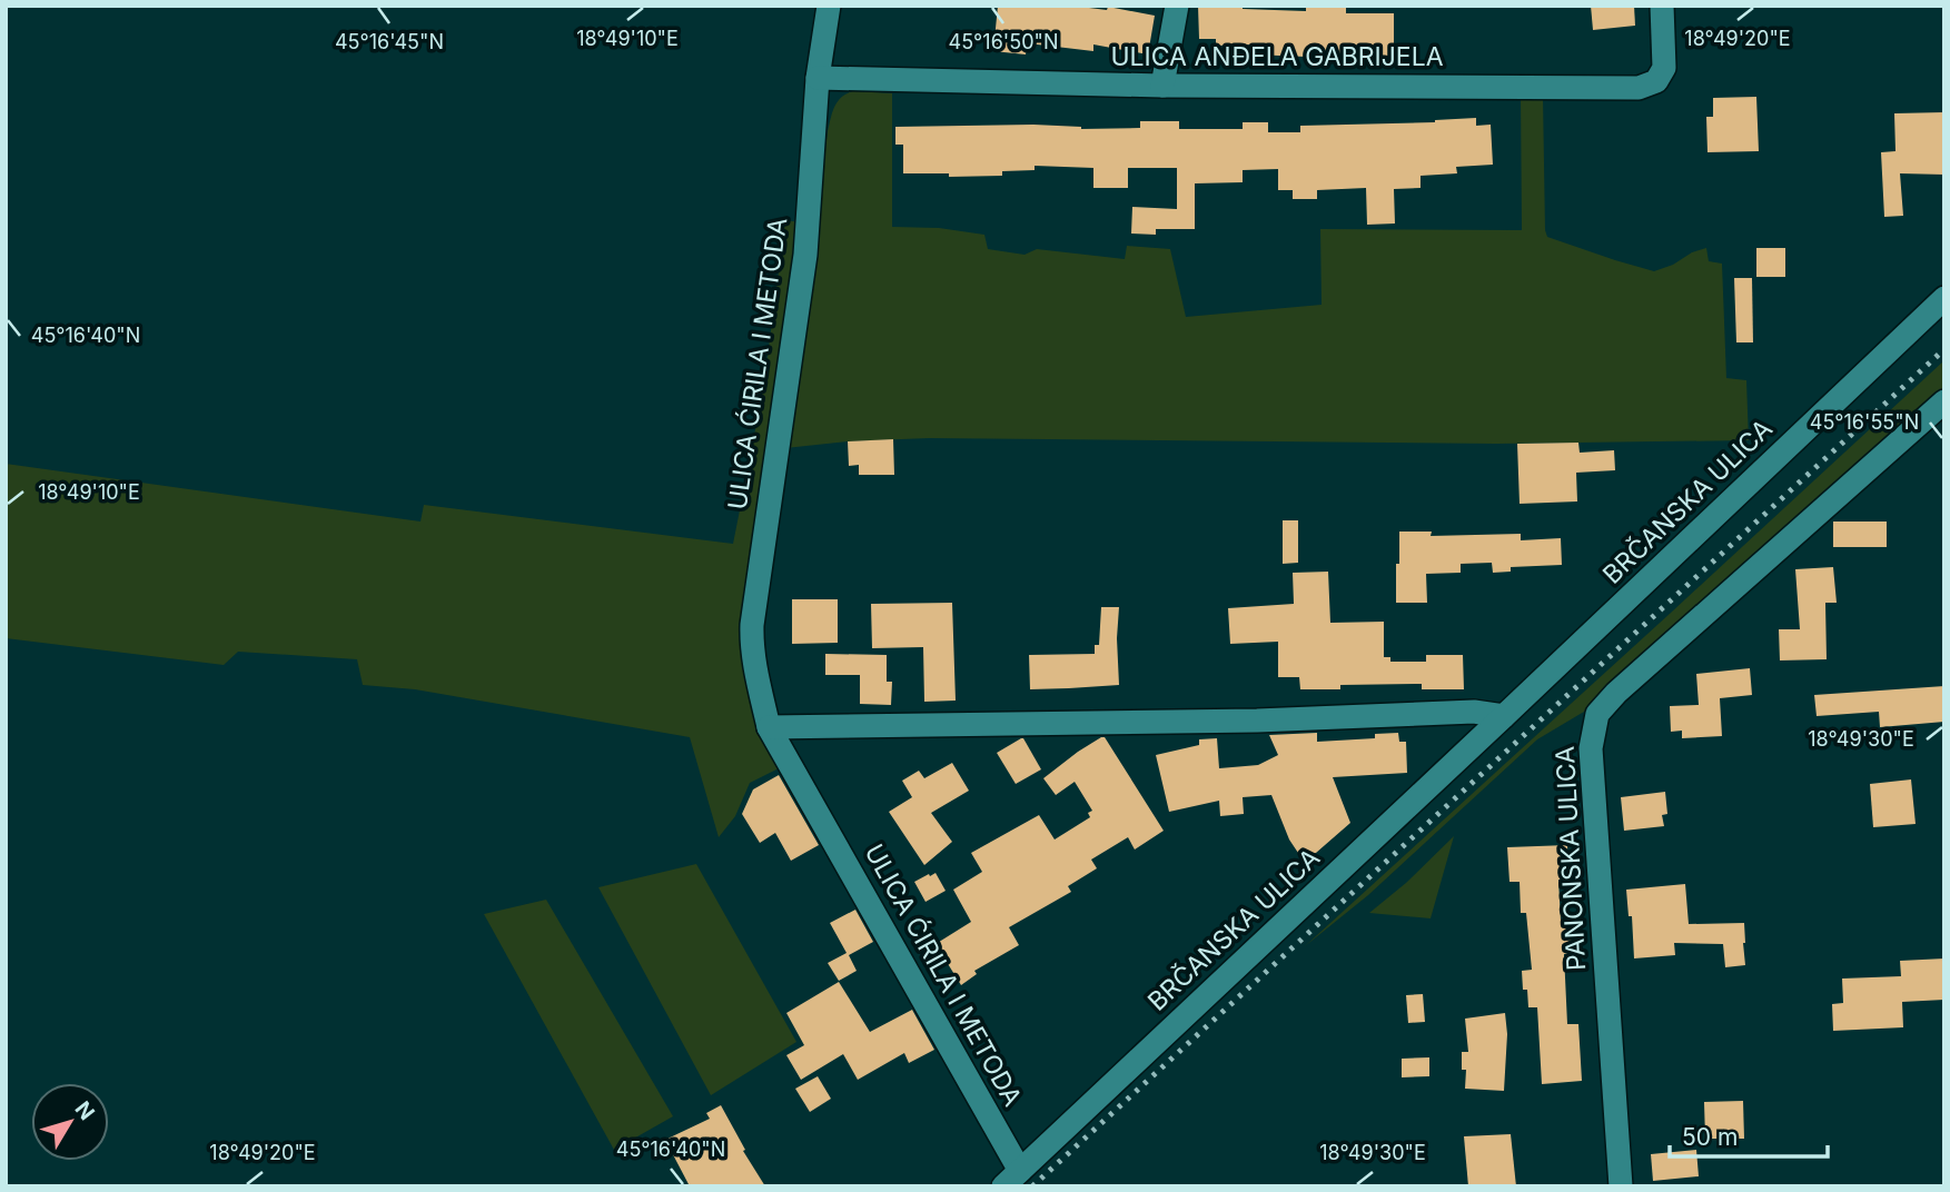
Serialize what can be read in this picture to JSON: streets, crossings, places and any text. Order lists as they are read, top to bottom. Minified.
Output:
{"streets":{"street":["ULICA ANĐELA GABRIJELA","ULICA ĆIRILA I METODA","BRČANSKA ULICA","PANONSKA ULICA"]},"crossings":[["ULICA ANĐELA GABRIJELA","ULICA ĆIRILA I METODA"],["ULICA ĆIRILA I METODA","BRČANSKA ULICA"]],"scale_bar":"50 m","north":"top right","coordinates":["18°49'10\"E","18°49'20\"E","45°16'45\"N","45°16'50\"N","45°16'40\"N","45°16'55\"N","18°49'30\"E"]}
